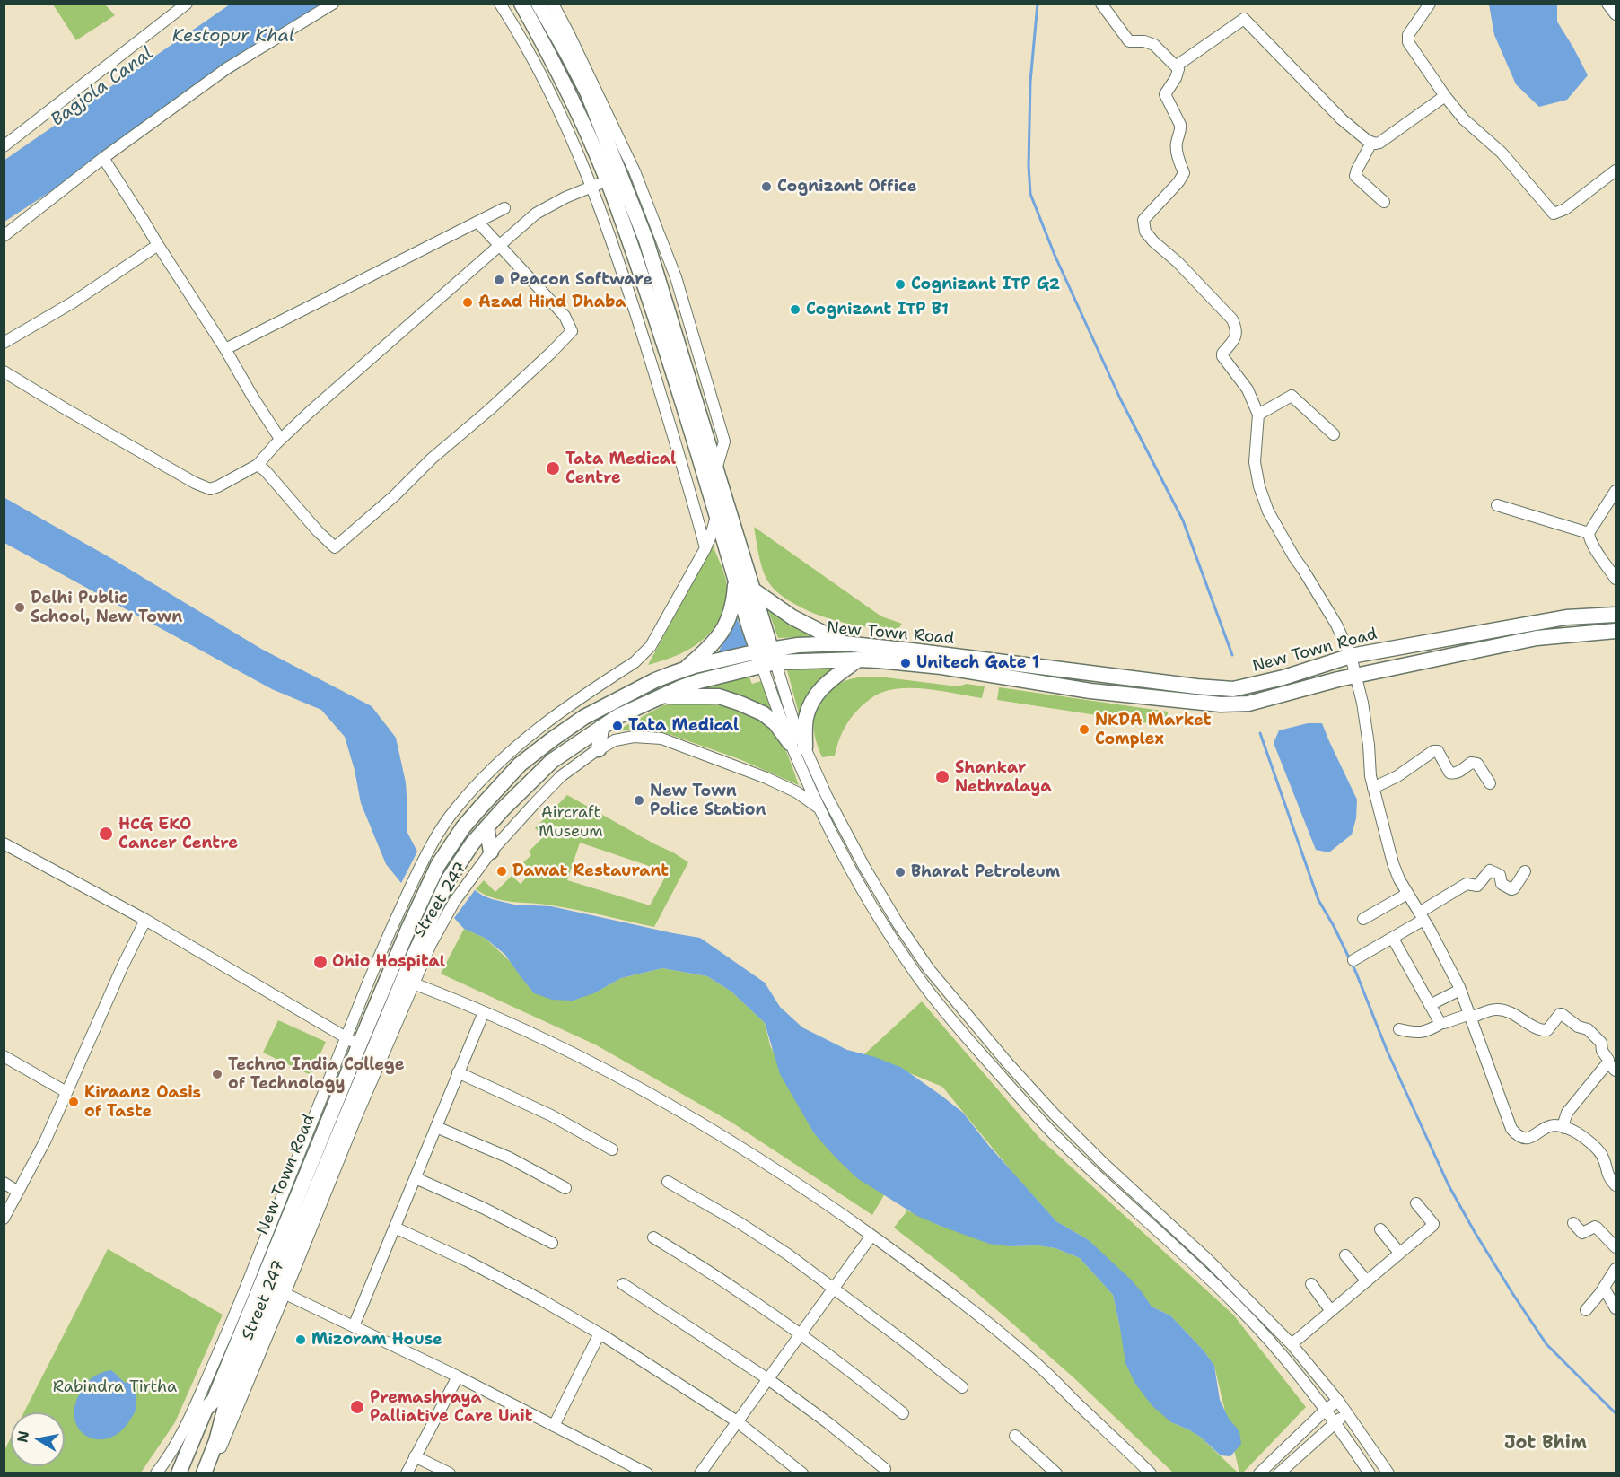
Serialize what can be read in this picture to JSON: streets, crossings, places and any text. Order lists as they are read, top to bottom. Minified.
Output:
{"streets":{"main road":["New Town Road"],"street":["Street 247"]},"districts":["Jot Bhim"],"water":["Kestopur Khal","Bagjola Canal"],"parks":["Aircraft Museum","Rabindra Tirtha"],"places":["Cognizant Office","Peacon Software","Cognizant ITP G2","Azad Hind Dhaba","Cognizant ITP B1","Tata Medical Centre","Delhi Public School, New Town","Unitech Gate 1","Tata Medical","NKDA Market Complex","Shankar Nethralaya","New Town Police Station","HCG EKO Cancer Centre","Dawat Restaurant","Bharat Petroleum","Ohio Hospital","Techno India College of Technology","Kiraanz Oasis of Taste","Mizoram House","Premashraya Palliative Care Unit"],"north":"left"}
